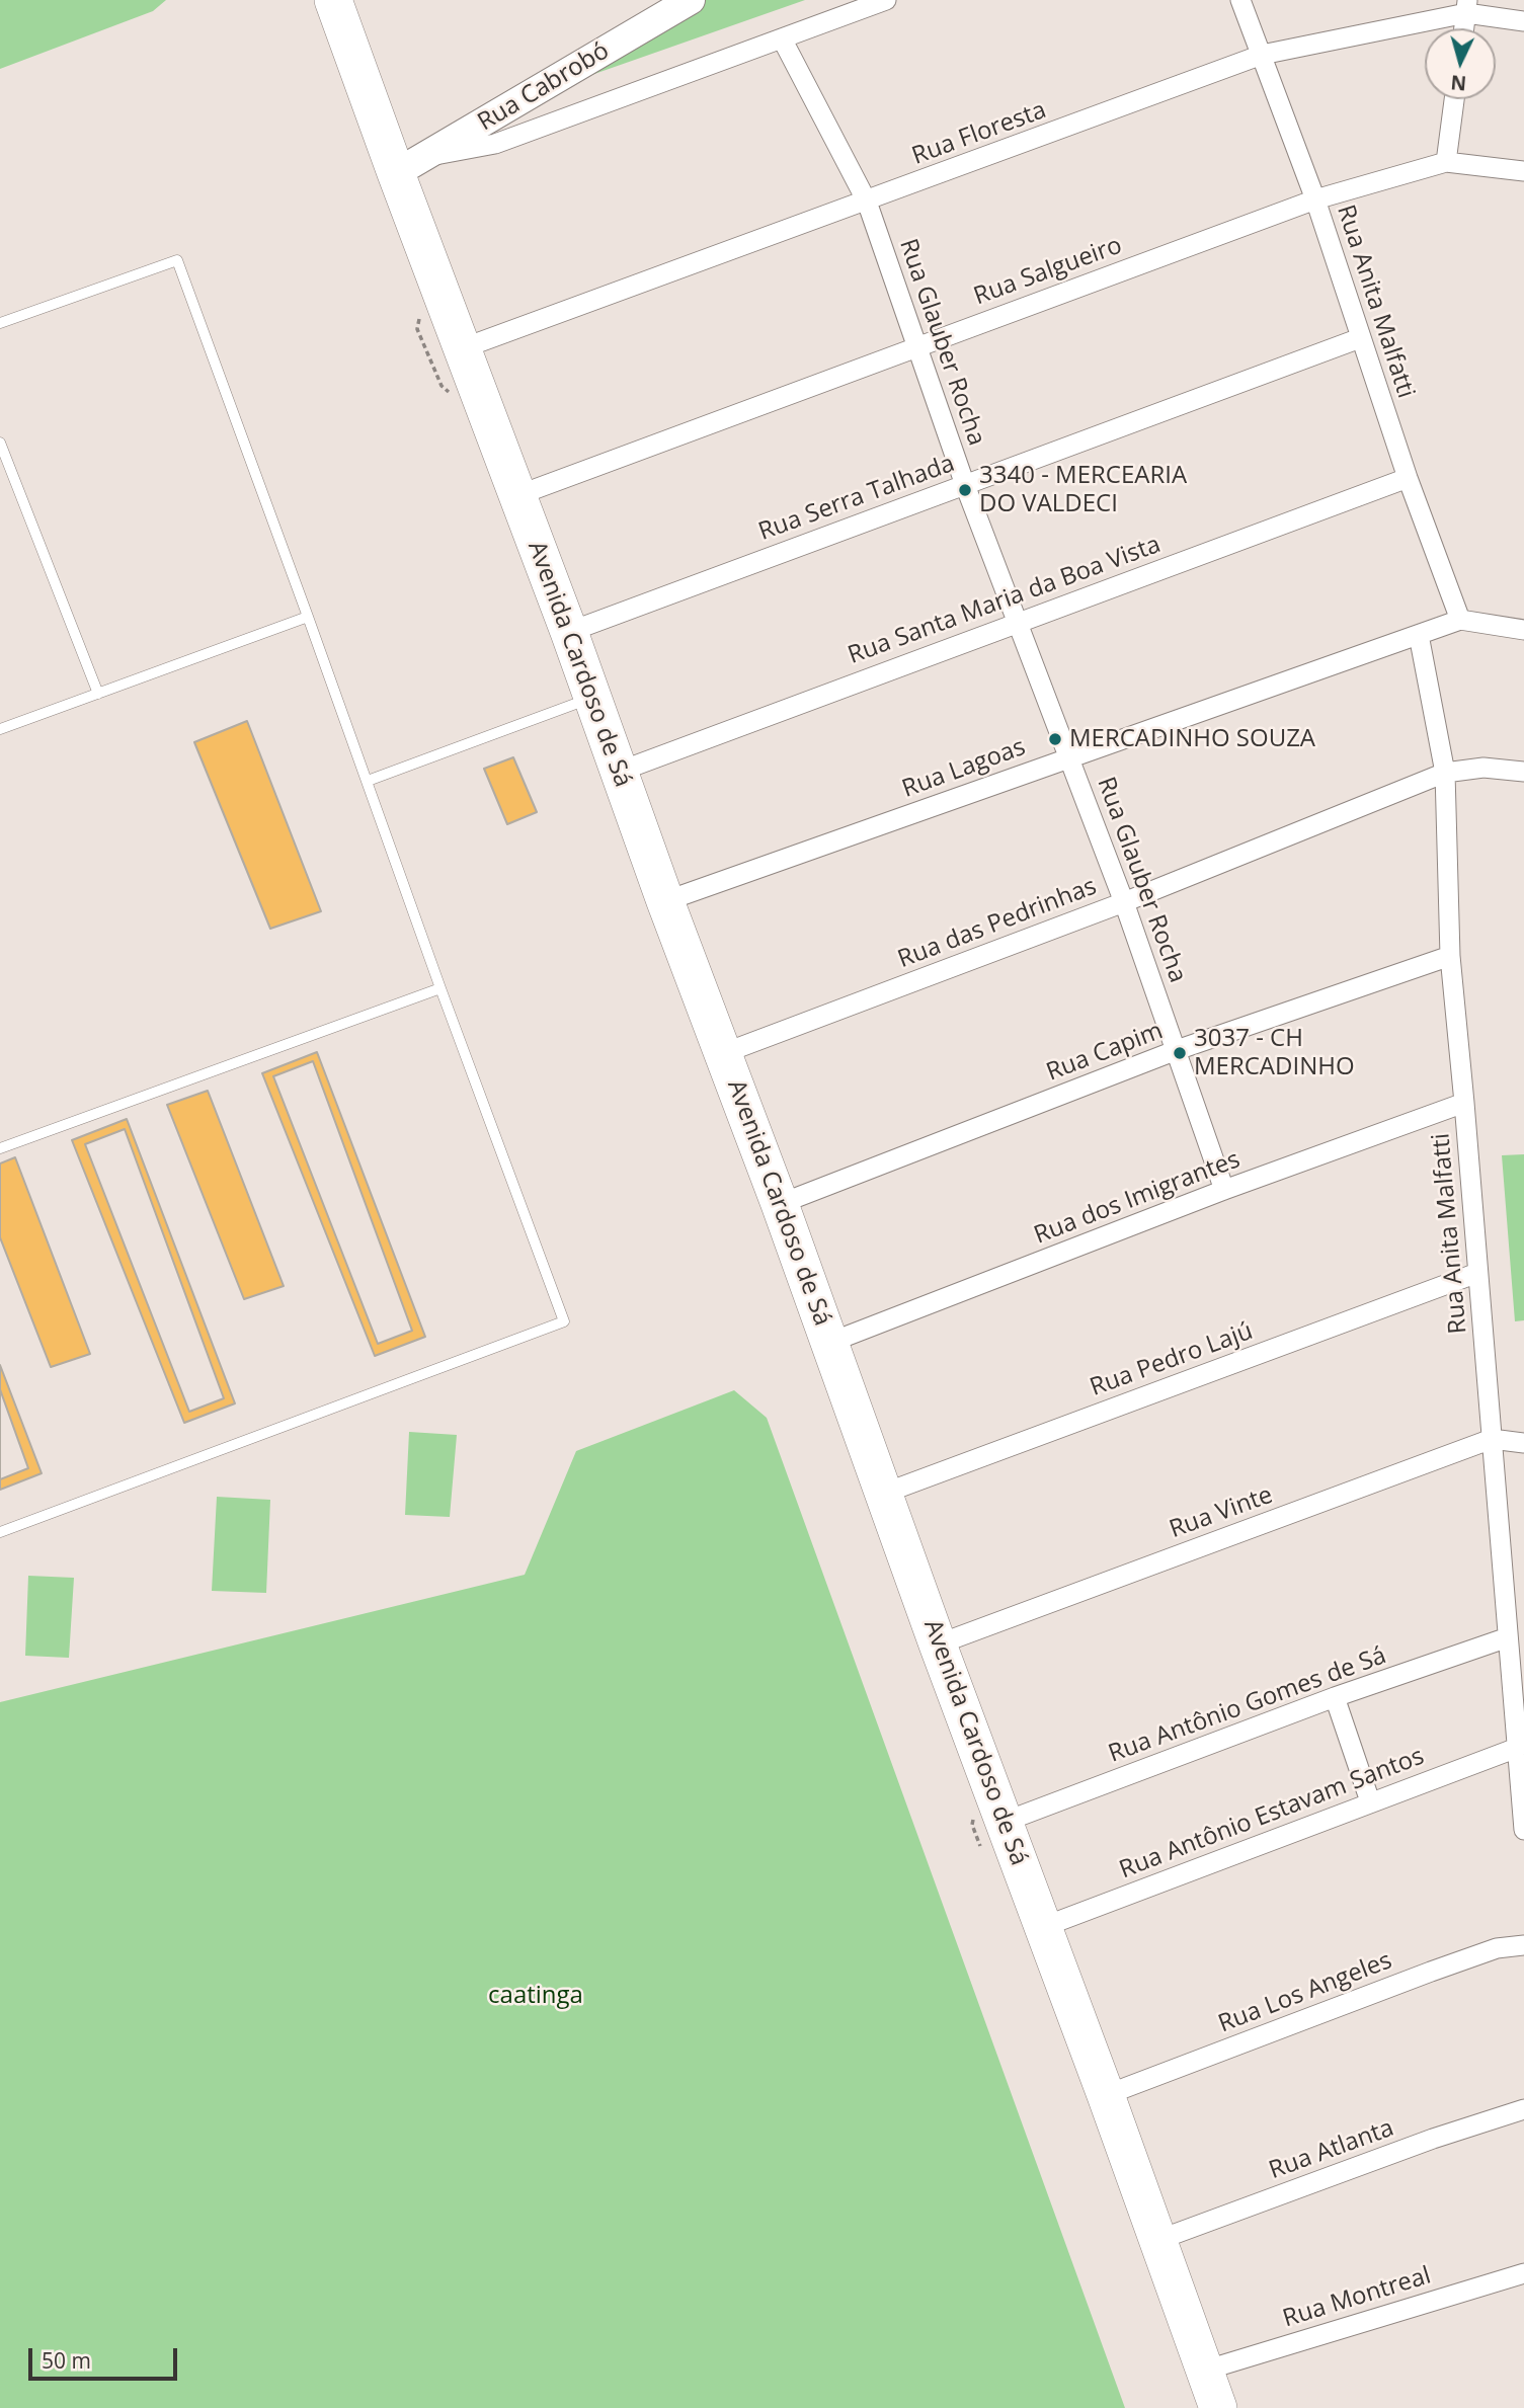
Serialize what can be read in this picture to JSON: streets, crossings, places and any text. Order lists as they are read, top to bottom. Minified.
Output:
{"streets":{"highway":["Avenida Cardoso de Sá"],"street":["Rua Cabrobó","Rua Floresta","Rua Salgueiro","Rua Anita Malfatti","Rua Glauber Rocha","Rua Serra Talhada","Rua Santa Maria da Boa Vista","Rua Lagoas","Rua das Pedrinhas","Rua Capim","Rua dos Imigrantes","Rua Pedro Lajú","Rua Vinte","Rua Antônio Gomes de Sá","Rua Antônio Estavam Santos","Rua Los Angeles","Rua Atlanta","Rua Montreal"]},"crossings":[["Rua Cabrobó","Avenida Cardoso de Sá"],["Rua Floresta","Rua Anita Malfatti"],["Rua Floresta","Rua Glauber Rocha"],["Rua Floresta","Avenida Cardoso de Sá"],["Rua Salgueiro","Rua Anita Malfatti"],["Rua Salgueiro","Rua Glauber Rocha"],["Rua Salgueiro","Avenida Cardoso de Sá"],["Rua Anita Malfatti","Rua Serra Talhada"],["Rua Anita Malfatti","Rua Santa Maria da Boa Vista"],["Rua Anita Malfatti","Rua Lagoas"],["Rua Anita Malfatti","Rua das Pedrinhas"],["Rua Anita Malfatti","Rua Capim"],["Rua Anita Malfatti","Rua dos Imigrantes"],["Rua Anita Malfatti","Rua Pedro Lajú"],["Rua Anita Malfatti","Rua Vinte"],["Rua Anita Malfatti","Rua Antônio Gomes de Sá"],["Rua Anita Malfatti","Rua Antônio Estavam Santos"],["Rua Glauber Rocha","Rua Serra Talhada"],["Rua Glauber Rocha","Rua Santa Maria da Boa Vista"],["Rua Glauber Rocha","Rua Lagoas"],["Rua Glauber Rocha","Rua das Pedrinhas"],["Rua Glauber Rocha","Rua Capim"],["Rua Glauber Rocha","Rua dos Imigrantes"],["Rua Serra Talhada","Avenida Cardoso de Sá"],["Rua Santa Maria da Boa Vista","Avenida Cardoso de Sá"],["Avenida Cardoso de Sá","Rua Lagoas"],["Avenida Cardoso de Sá","Rua das Pedrinhas"],["Avenida Cardoso de Sá","Rua Capim"],["Avenida Cardoso de Sá","Rua dos Imigrantes"],["Avenida Cardoso de Sá","Rua Pedro Lajú"],["Avenida Cardoso de Sá","Rua Vinte"],["Avenida Cardoso de Sá","Rua Antônio Gomes de Sá"],["Avenida Cardoso de Sá","Rua Antônio Estavam Santos"],["Avenida Cardoso de Sá","Rua Los Angeles"],["Avenida Cardoso de Sá","Rua Atlanta"],["Avenida Cardoso de Sá","Rua Montreal"]],"parks":["caatinga"],"places":["3340 - MERCEARIA DO VALDECI","MERCADINHO SOUZA","3037 - CH MERCADINHO"],"scale_bar":"50 m","north":"bottom"}
